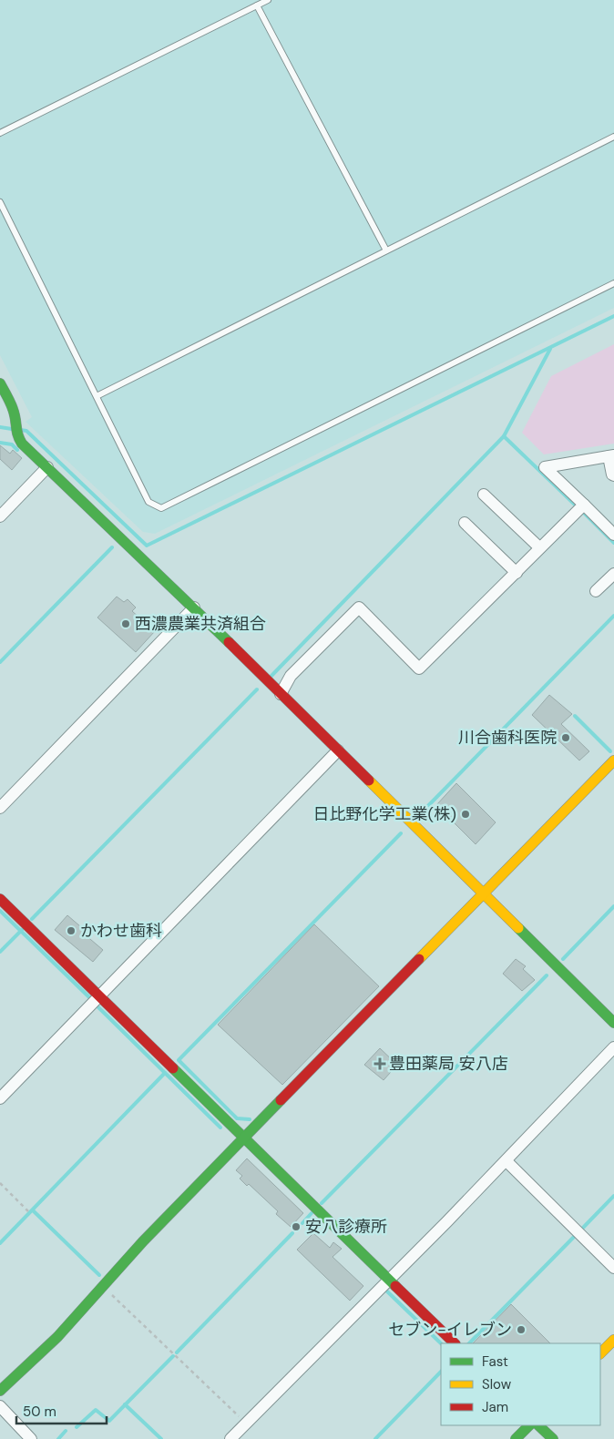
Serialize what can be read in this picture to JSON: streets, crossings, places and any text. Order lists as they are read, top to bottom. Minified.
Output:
{"places":{"other":["西濃農業共済組合","川合歯科医院","日比野化学工業(株)","かわせ歯科","安八診療所","セブン-イレブン"],"health":["豊田薬局 安八店"]},"legend":["Fast","Slow","Jam"],"scale_bar":"50 m"}
